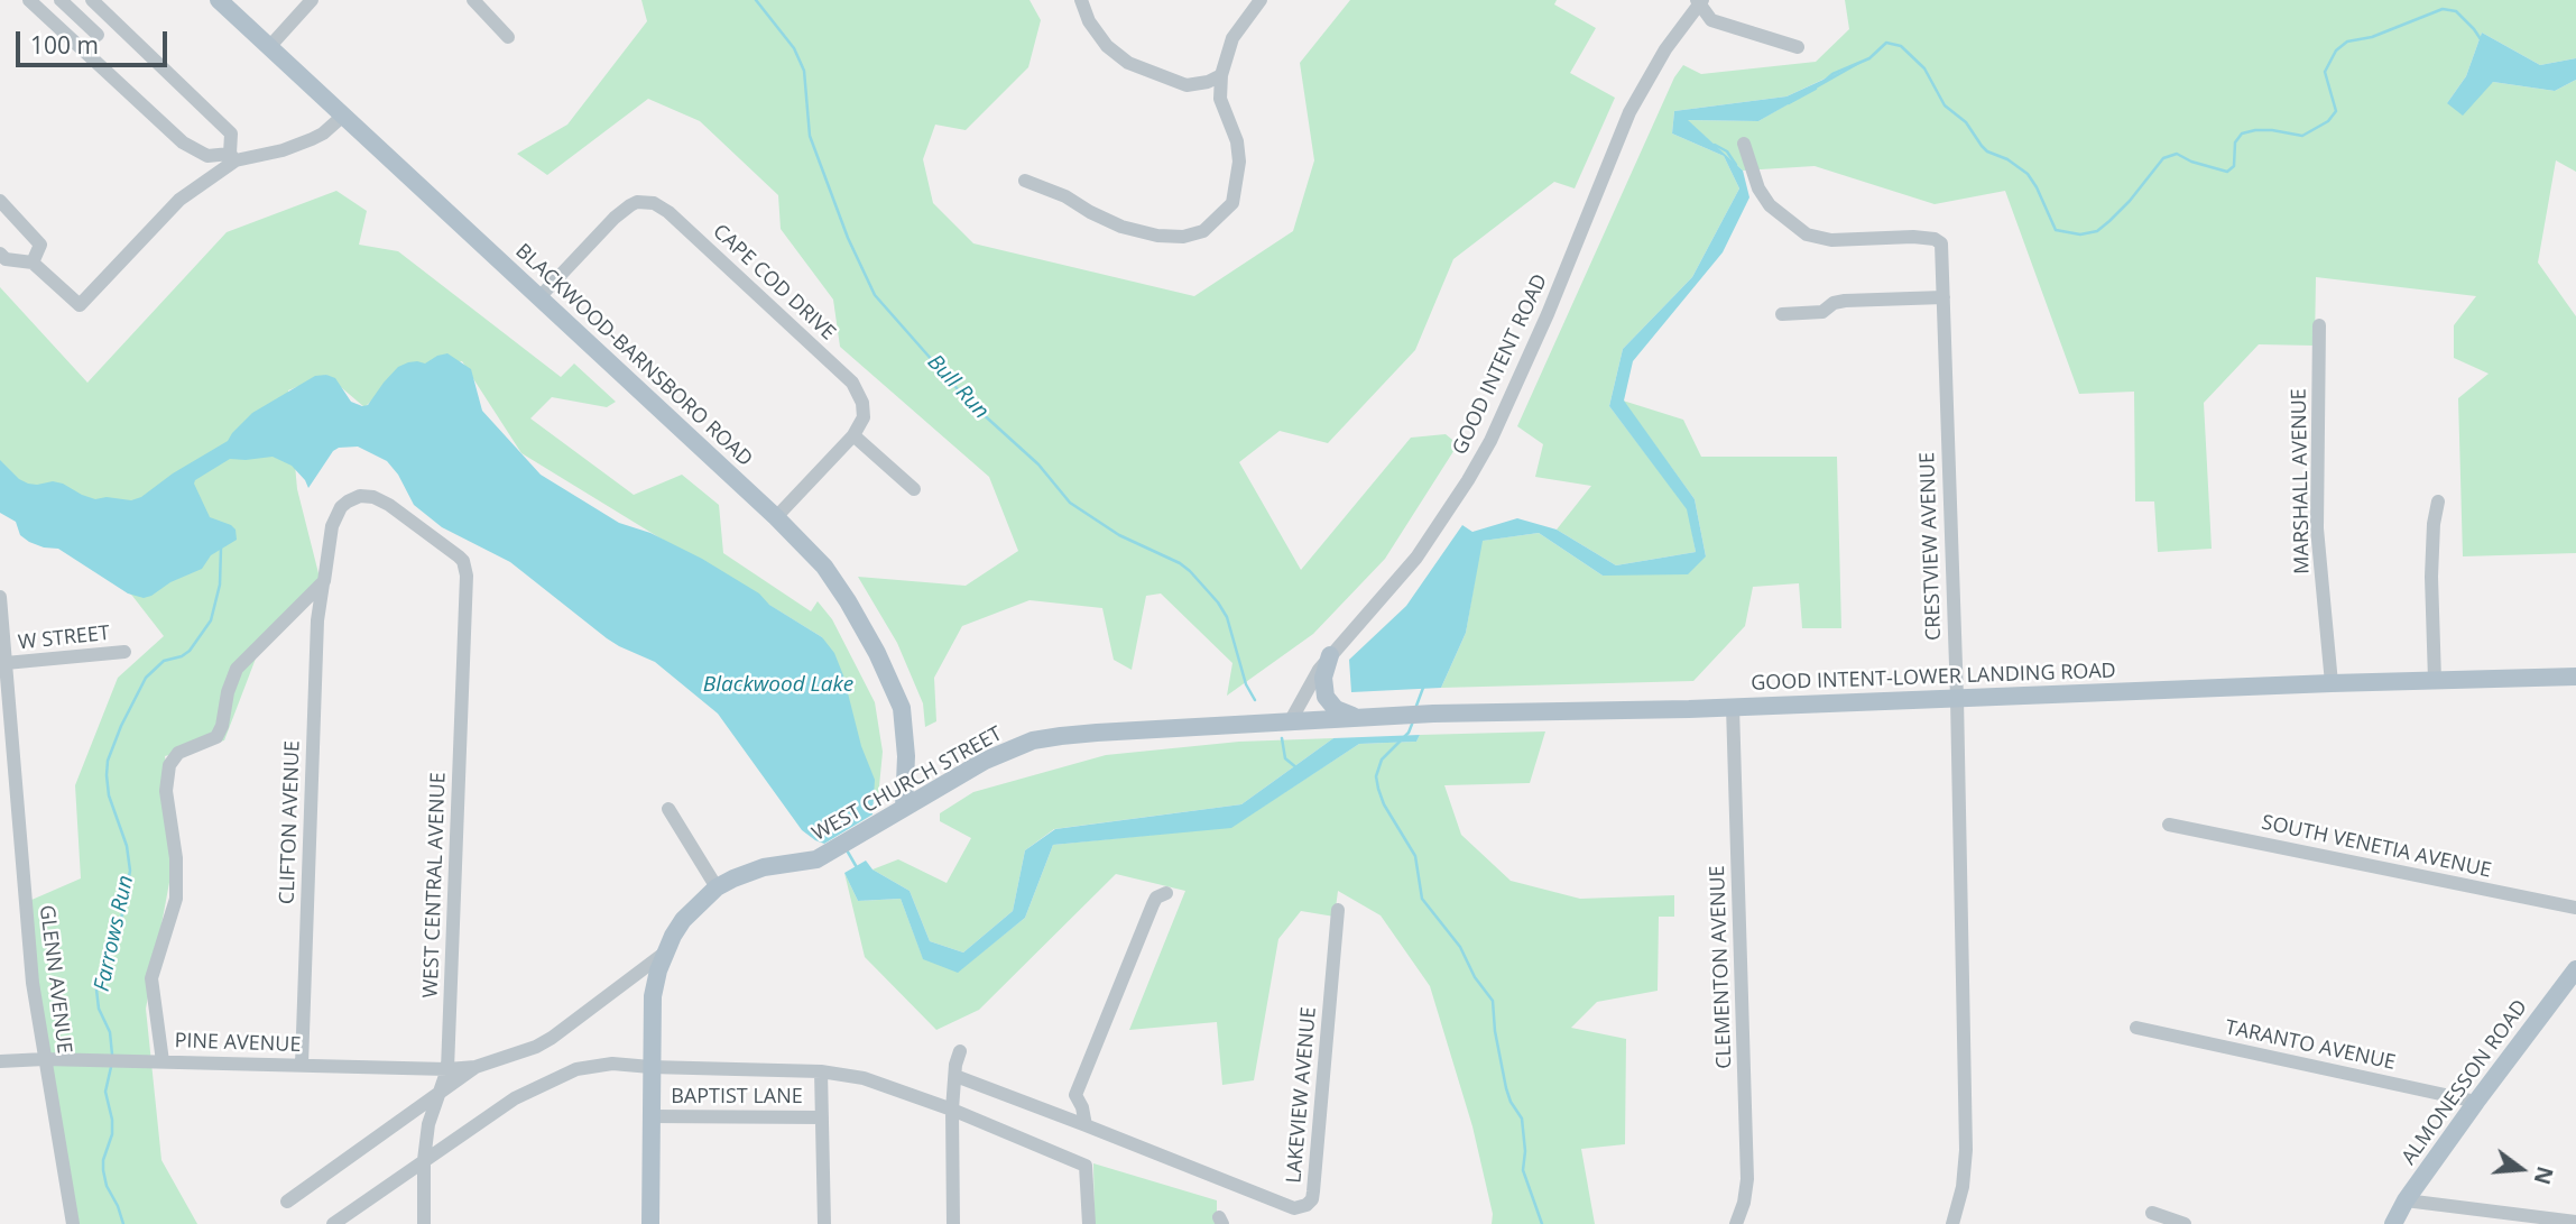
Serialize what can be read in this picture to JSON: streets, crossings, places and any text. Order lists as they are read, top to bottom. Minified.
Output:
{"streets":{"main road":["BLACKWOOD-BARNSBORO ROAD","GOOD INTENT-LOWER LANDING ROAD","WEST CHURCH STREET","ALMONESSON ROAD"],"street":["CAPE COD DRIVE","GOOD INTENT ROAD","MARSHALL AVENUE","CRESTVIEW AVENUE","W STREET","CLIFTON AVENUE","SOUTH VENETIA AVENUE","WEST CENTRAL AVENUE","CLEMENTON AVENUE","GLENN AVENUE","PINE AVENUE","TARANTO AVENUE","LAKEVIEW AVENUE","BAPTIST LANE"]},"crossings":[["CAPE COD DRIVE","BLACKWOOD-BARNSBORO ROAD"],["BLACKWOOD-BARNSBORO ROAD","WEST CHURCH STREET"],["GOOD INTENT ROAD","GOOD INTENT-LOWER LANDING ROAD"],["GOOD INTENT ROAD","WEST CHURCH STREET"],["MARSHALL AVENUE","GOOD INTENT-LOWER LANDING ROAD"],["CRESTVIEW AVENUE","GOOD INTENT-LOWER LANDING ROAD"],["W STREET","GLENN AVENUE"],["GOOD INTENT-LOWER LANDING ROAD","WEST CHURCH STREET"],["GOOD INTENT-LOWER LANDING ROAD","CLEMENTON AVENUE"],["WEST CHURCH STREET","BAPTIST LANE"],["CLIFTON AVENUE","WEST CENTRAL AVENUE"],["CLIFTON AVENUE","PINE AVENUE"],["WEST CENTRAL AVENUE","PINE AVENUE"],["GLENN AVENUE","PINE AVENUE"],["TARANTO AVENUE","ALMONESSON ROAD"]],"water":["Bull Run","Blackwood Lake","Farrows Run"],"scale_bar":"100 m","north":"right"}
